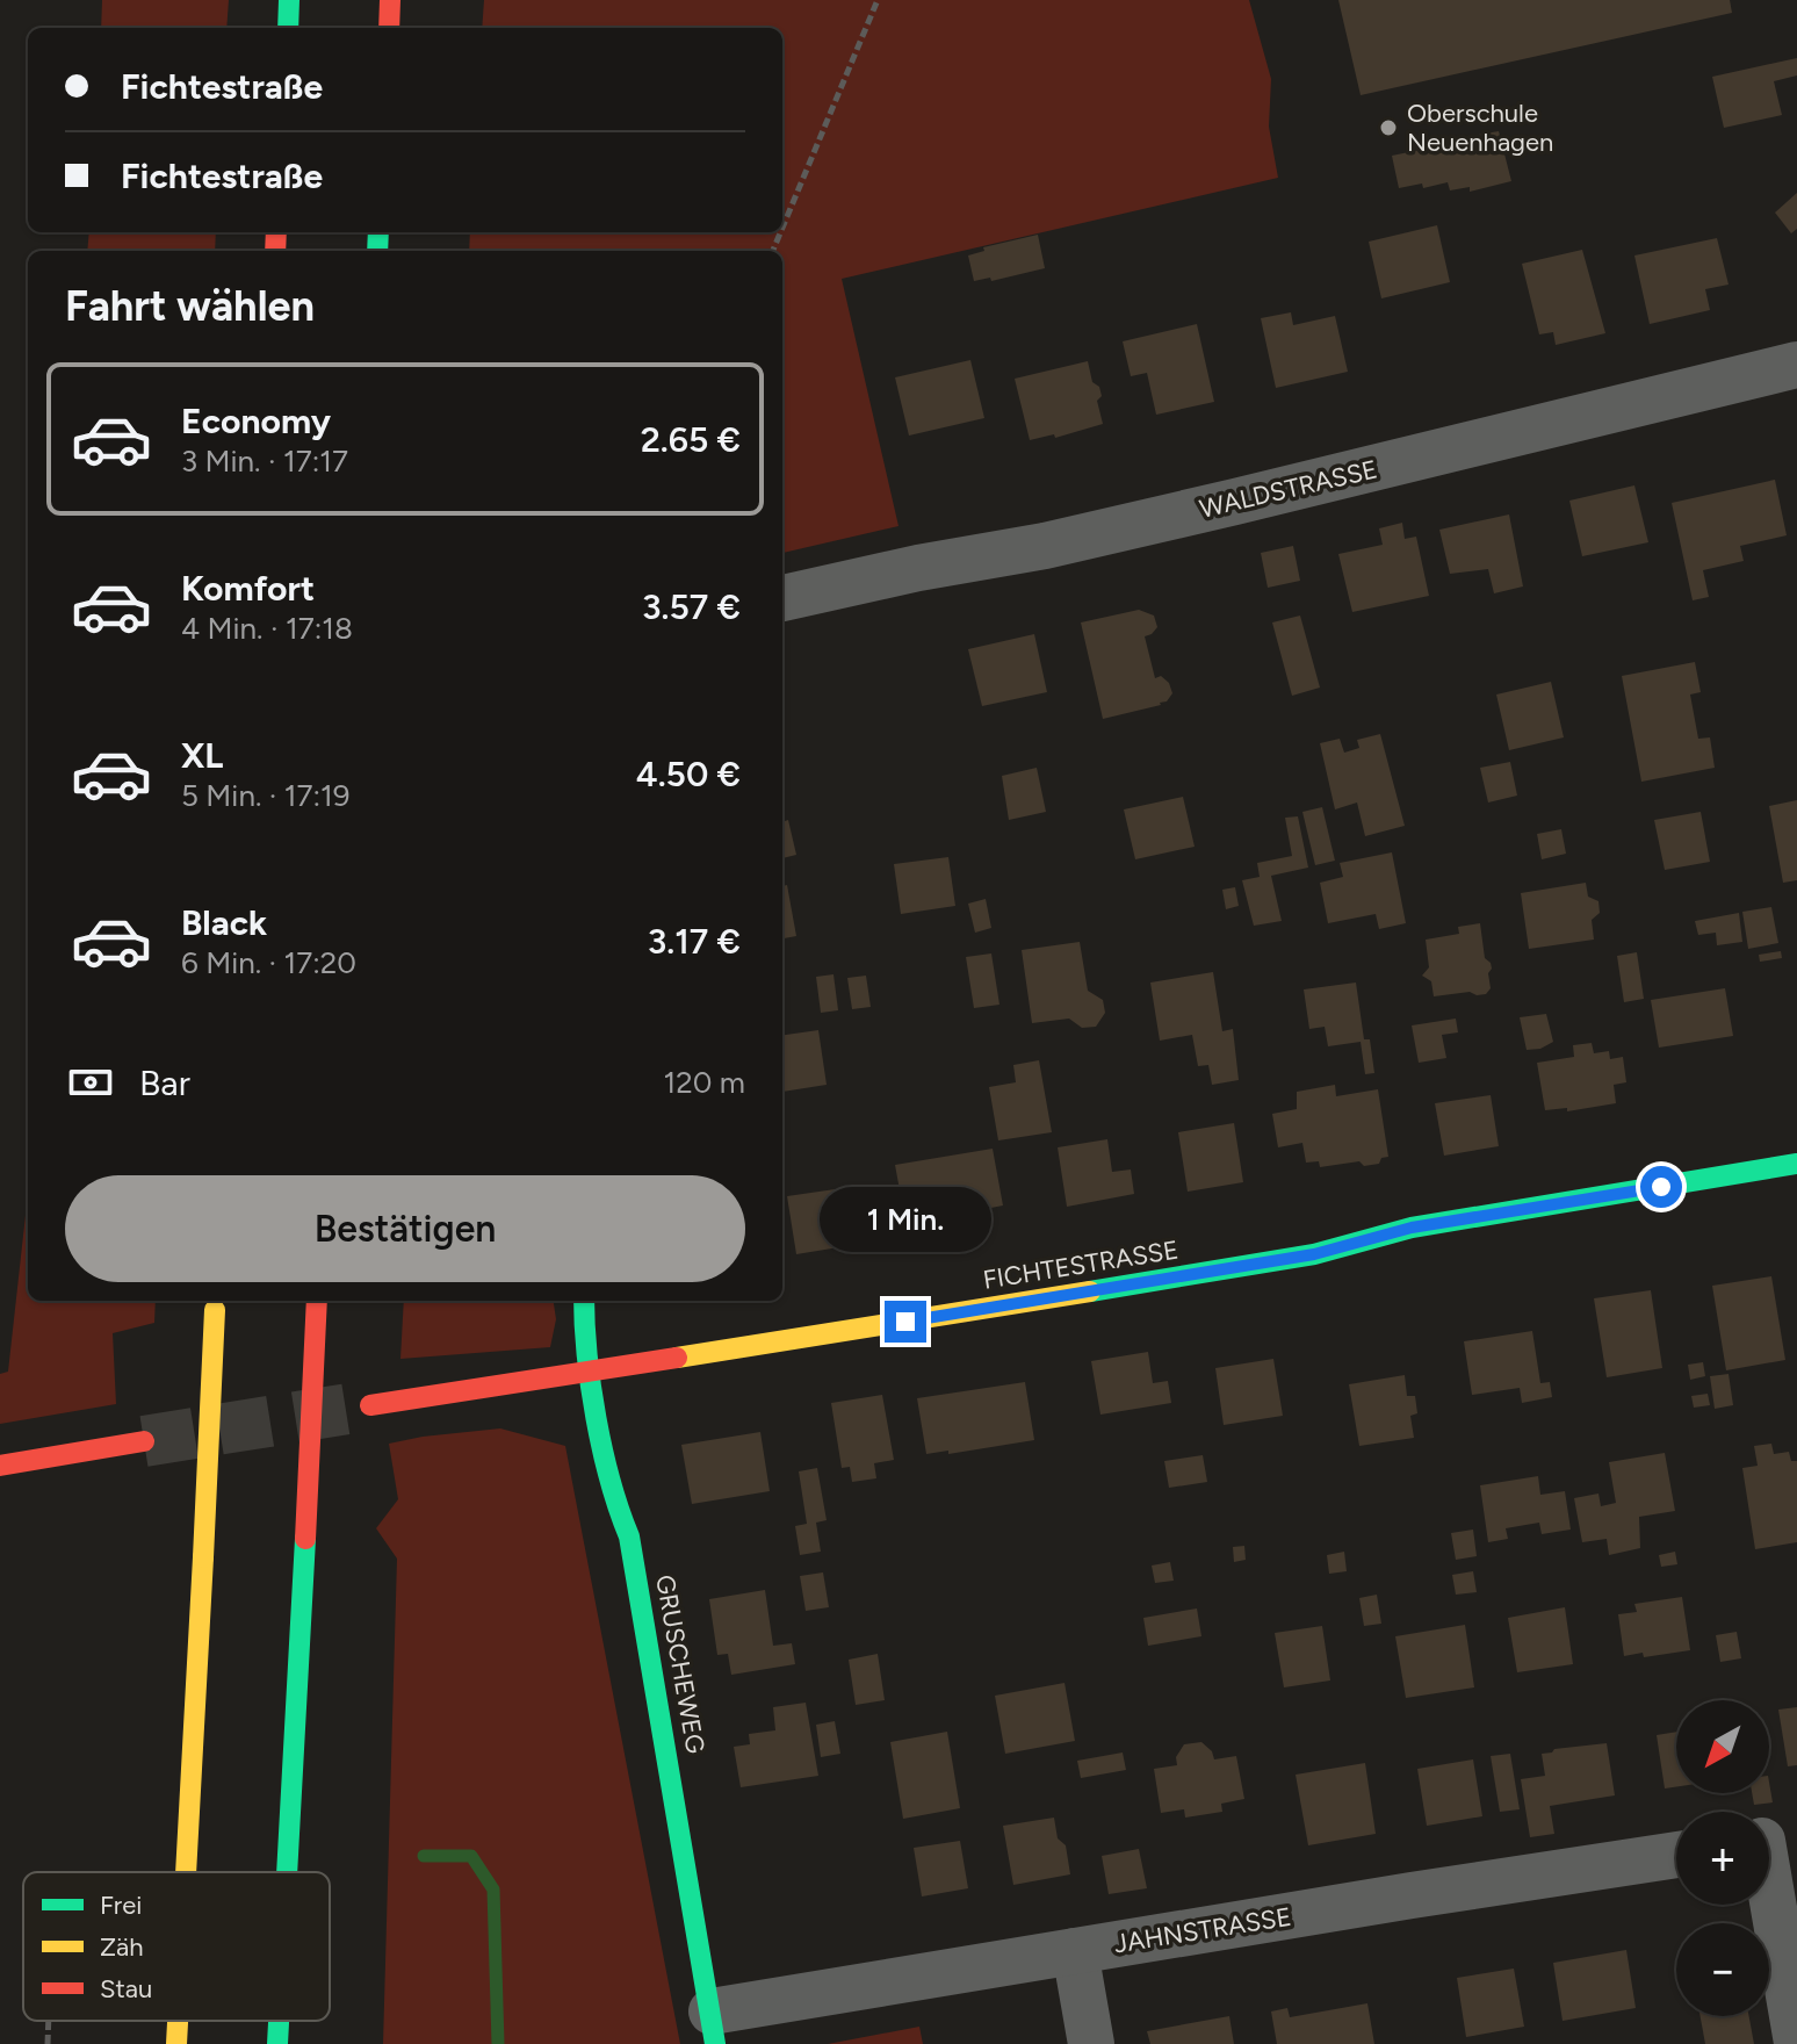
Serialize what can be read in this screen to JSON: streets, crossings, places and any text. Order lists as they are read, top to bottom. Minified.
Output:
{"streets":{"main road":["FICHTESTRASSE","GRUSCHEWEG"],"street":["WALDSTRASSE","JAHNSTRASSE"]},"crossings":[["FICHTESTRASSE","GRUSCHEWEG"],["GRUSCHEWEG","JAHNSTRASSE"]],"places":["Oberschule Neuenhagen"],"legend":["Frei","Zäh","Stau"],"north":"bottom left","page":{"banner":["Fichtestraße","Fichtestraße"],"heading":"Fahrt wählen","list":[{"name":"Economy","note":"3 Min. · 17:17","value":"2.65 €"},{"name":"Komfort","note":"4 Min. · 17:18","value":"3.57 €"},{"name":"XL","note":"5 Min. · 17:19","value":"4.50 €"},{"name":"Black","note":"6 Min. · 17:20","value":"3.17 €"}],"pay":["Bar","120 m"],"buttons":"Bestätigen","bubble":"1 Min.","map_buttons":["+","−"]}}
